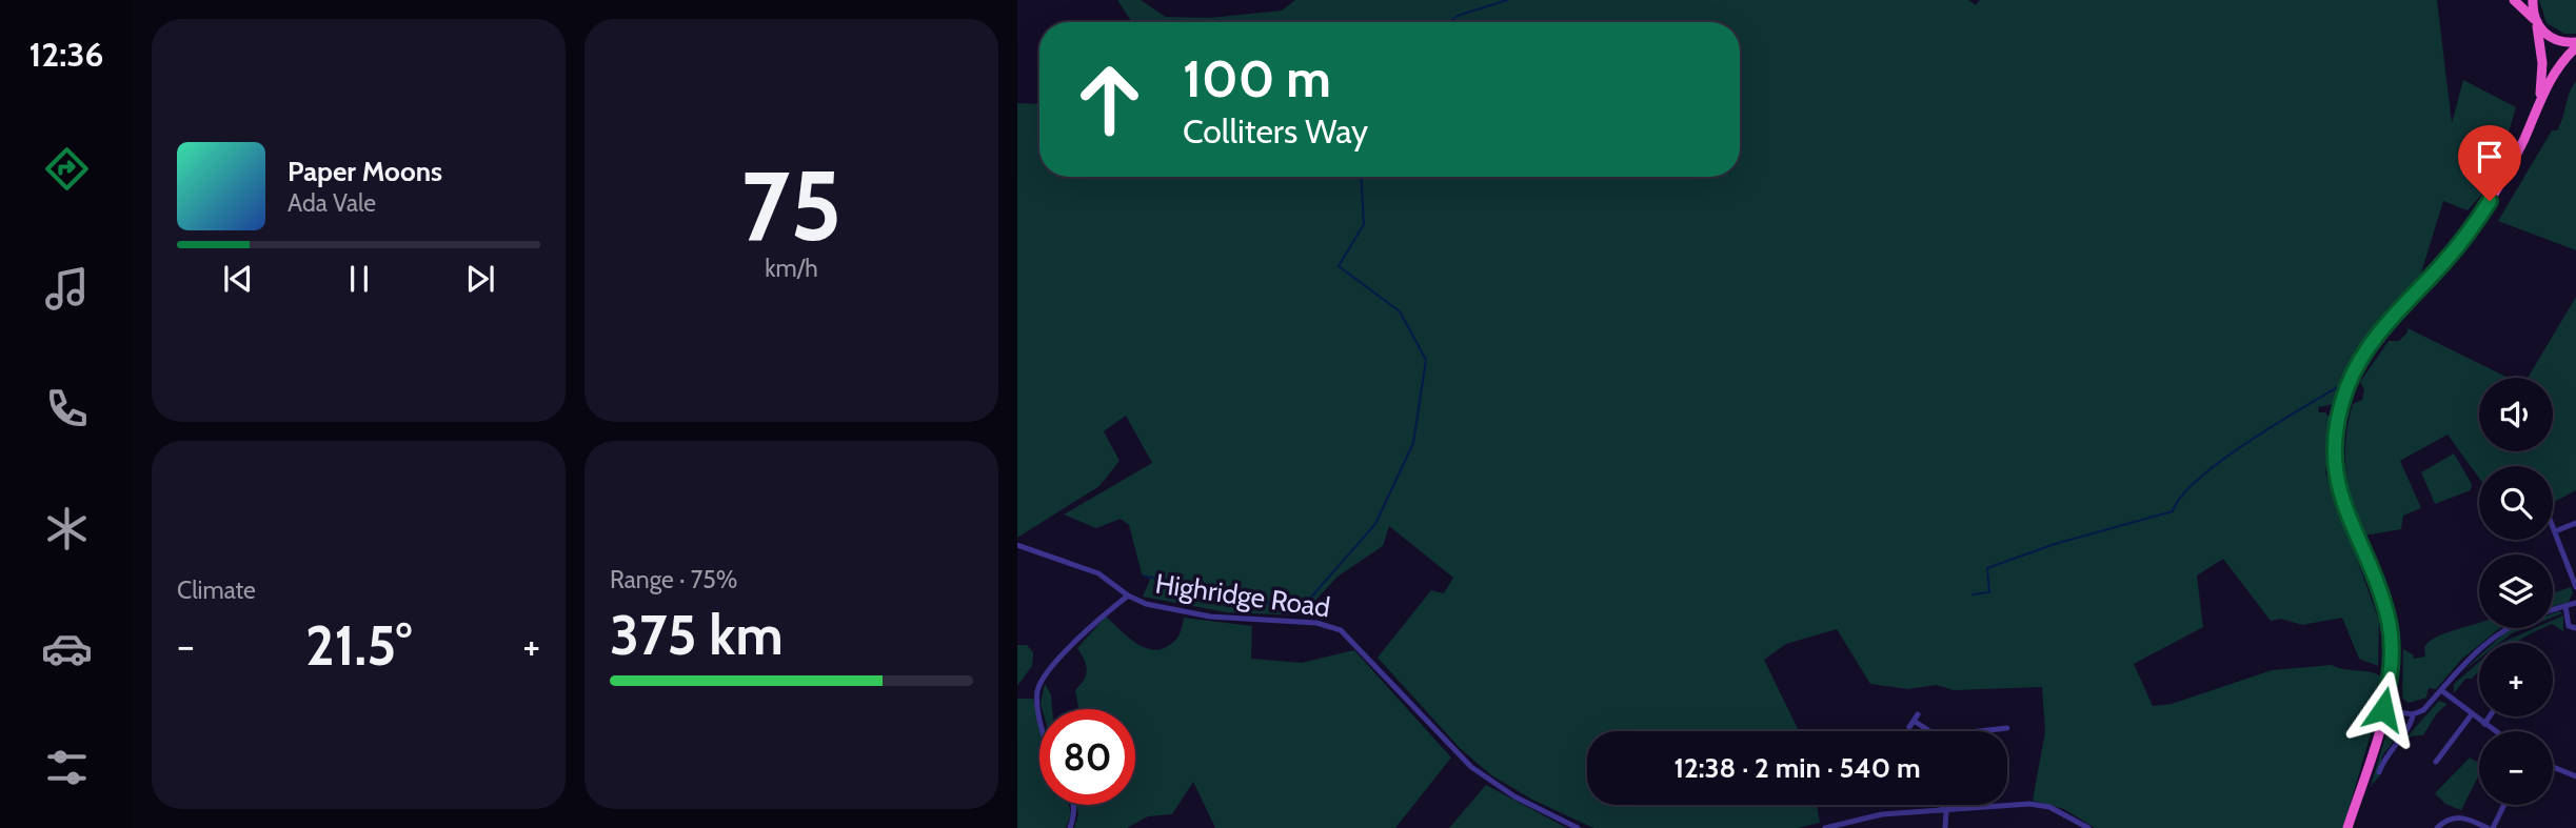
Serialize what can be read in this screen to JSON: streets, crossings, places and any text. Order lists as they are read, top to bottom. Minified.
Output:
{"streets":{"street":["Highridge Road"]},"page":{"tabs":"12:36","tile":[["75","km/h"],"Climate",["Range · 75%","375 km"]],"turn":["100 m","Colliters Way"],"song":["Paper Moons","Ada Vale"],"map_buttons":["+","−"],"heat":["−","21.5°","+"],"limit":"80","trip":"12:38 · 2 min · 540 m"}}
